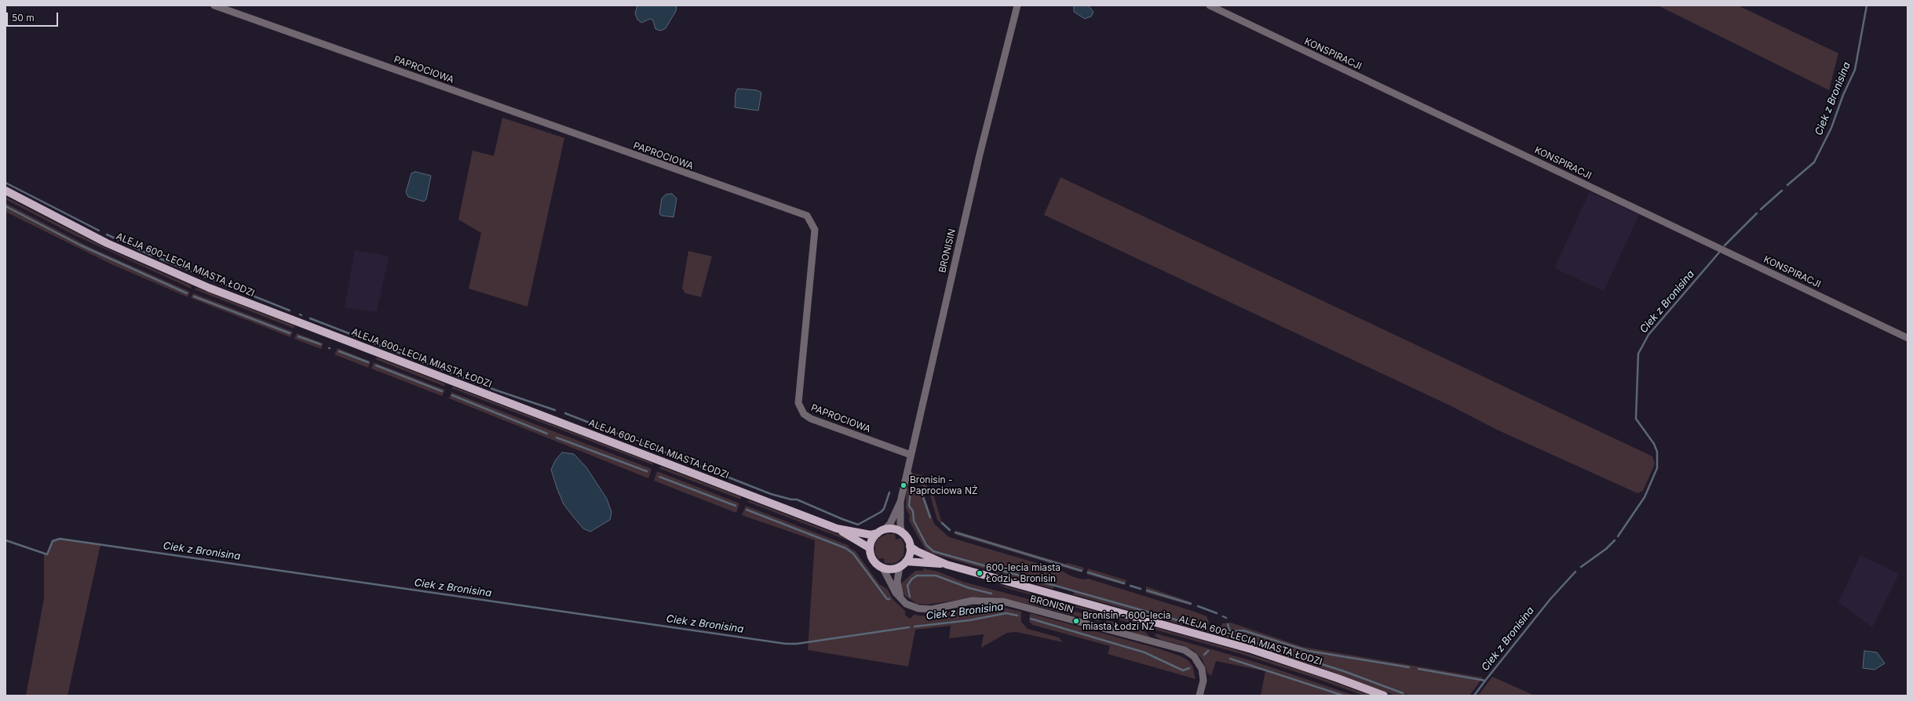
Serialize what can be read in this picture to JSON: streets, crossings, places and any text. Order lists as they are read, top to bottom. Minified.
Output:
{"streets":{"main road":["ALEJA 600-LECIA MIASTA ŁODZI"],"street":["KONSPIRACJI","PAPROCIOWA","BRONISIN"]},"crossings":[["PAPROCIOWA","BRONISIN"],["BRONISIN","ALEJA 600-LECIA MIASTA ŁODZI"]],"water":["Ciek z Bronisina"],"places":["Bronisin - Paprociowa NŻ","600-lecia miasta Łodzi - Bronisin","Bronisin - 600-lecia miasta Łodzi NŻ"],"scale_bar":"50 m"}
